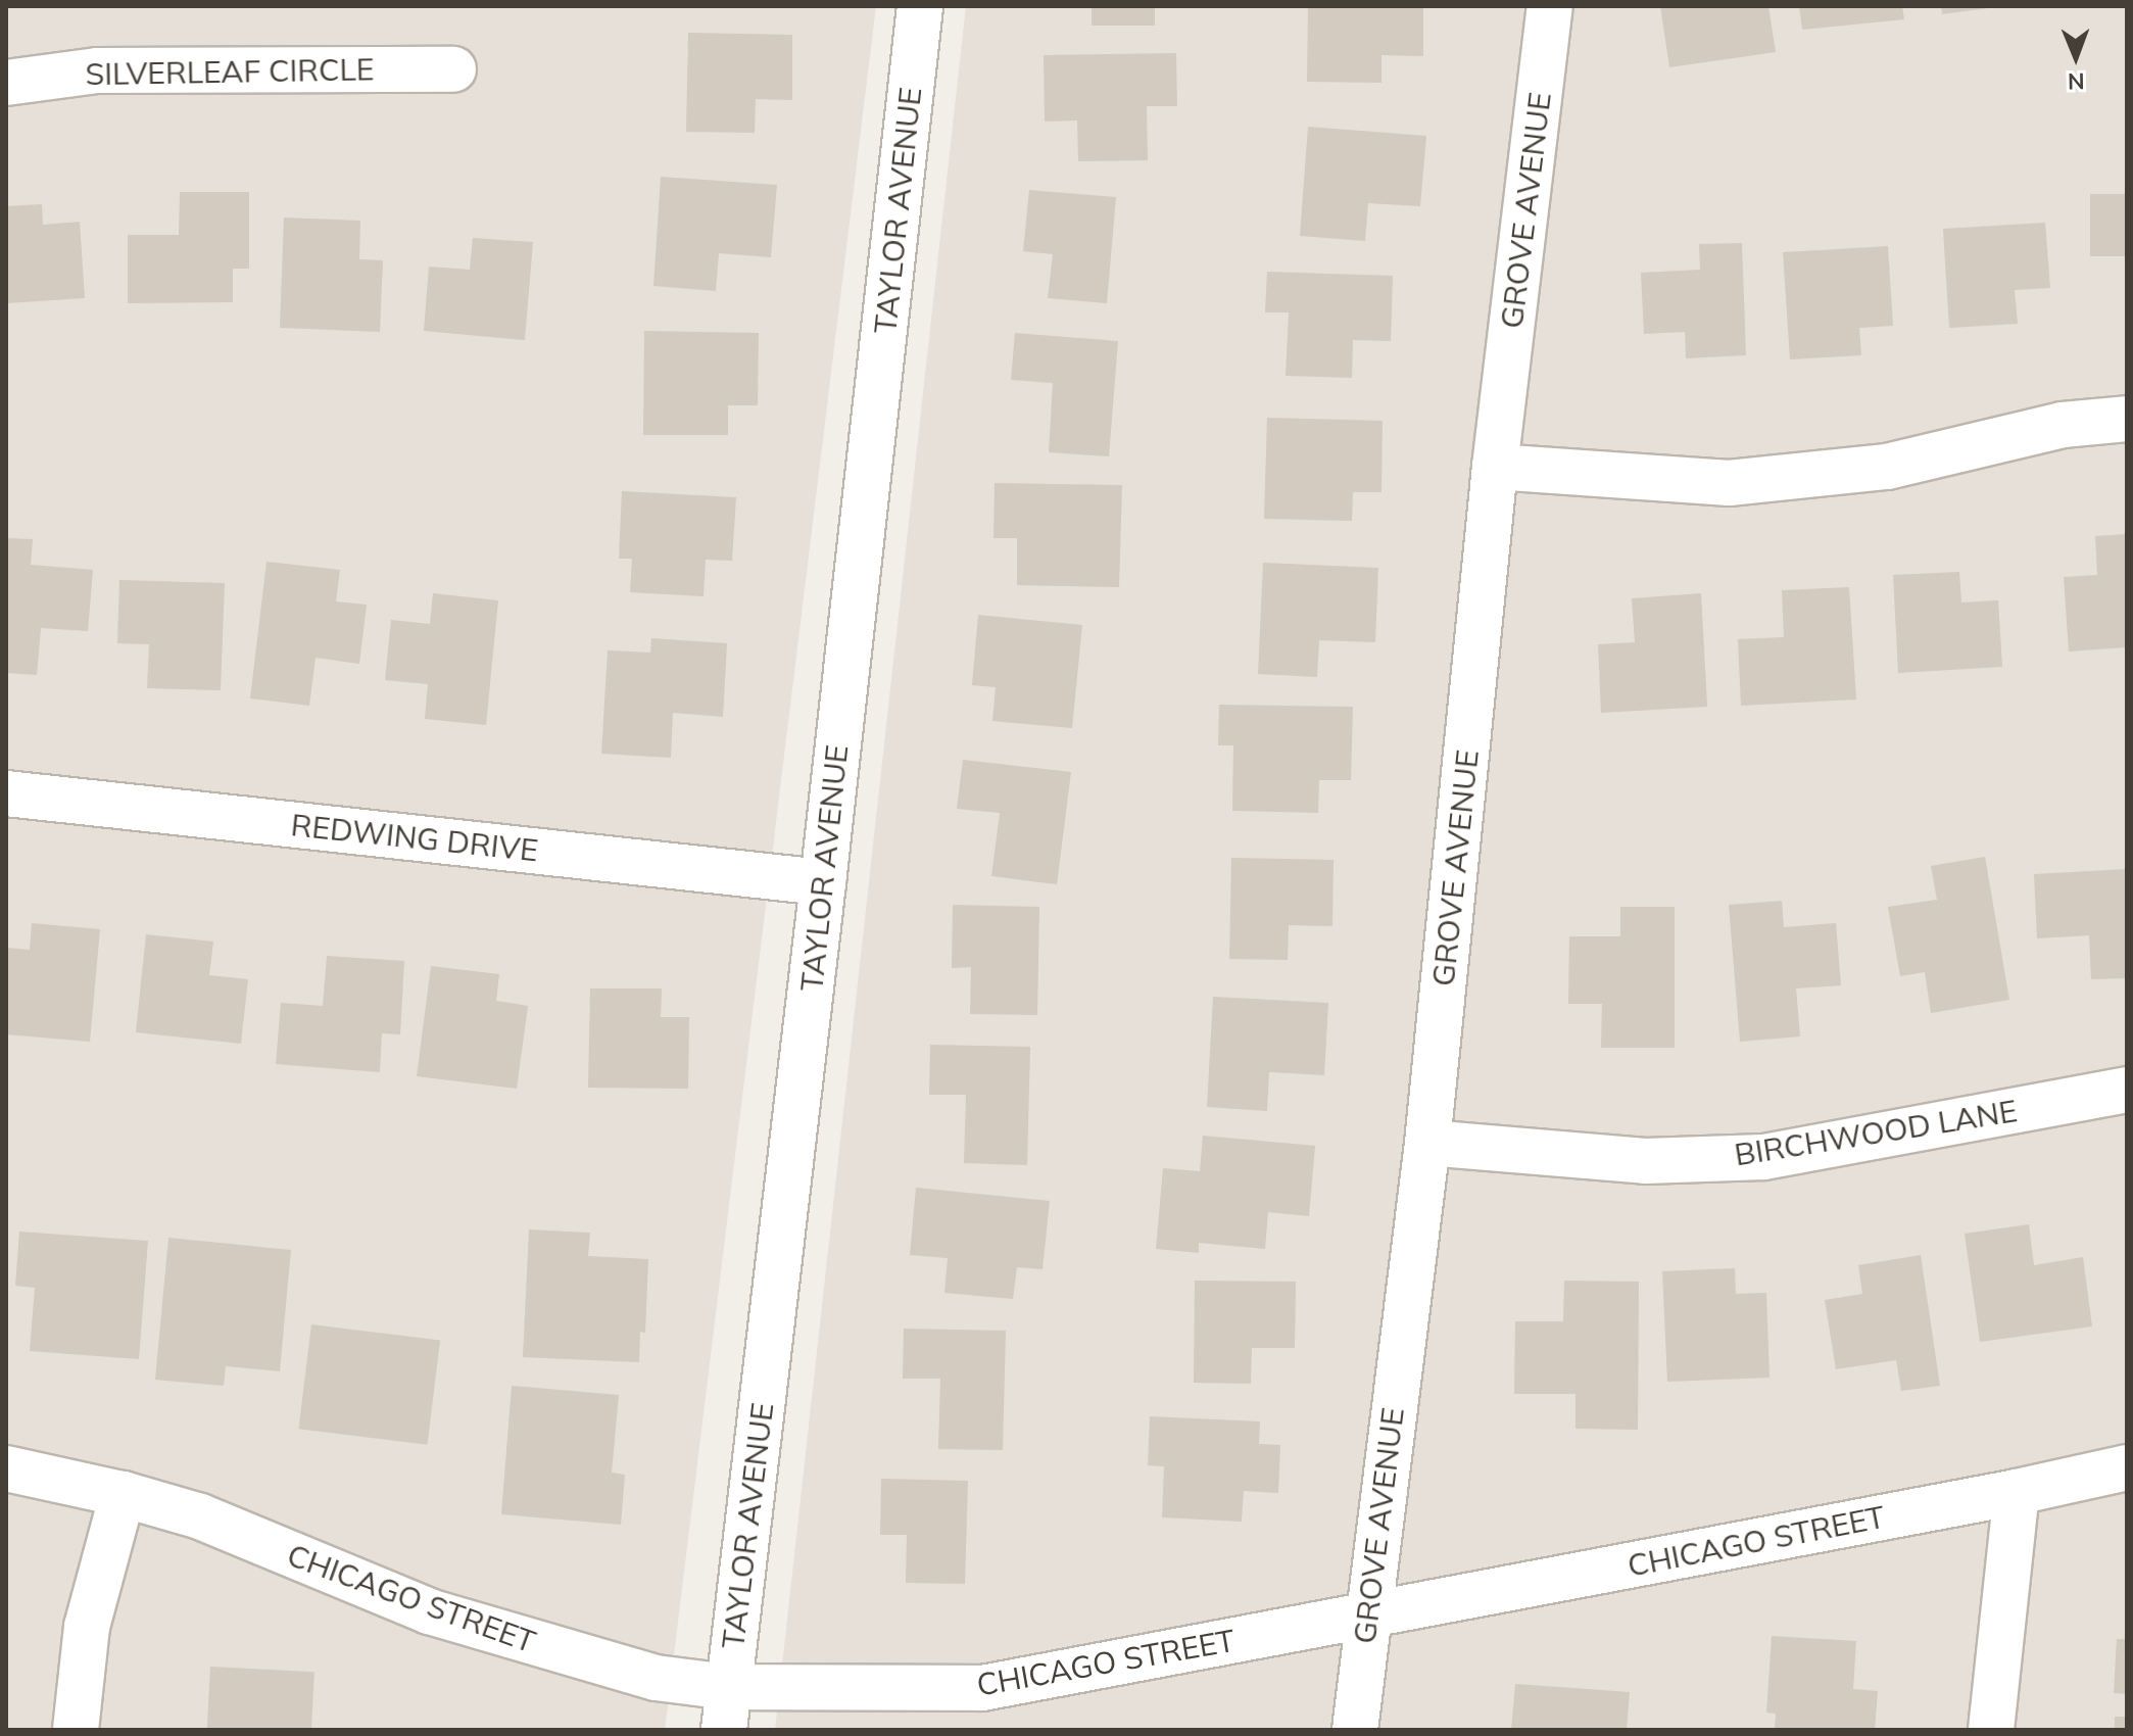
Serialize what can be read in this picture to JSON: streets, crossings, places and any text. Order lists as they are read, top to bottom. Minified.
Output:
{"streets":{"street":["SILVERLEAF CIRCLE","TAYLOR AVENUE","GROVE AVENUE","REDWING DRIVE","BIRCHWOOD LANE","CHICAGO STREET"]},"crossings":[["TAYLOR AVENUE","REDWING DRIVE"],["TAYLOR AVENUE","CHICAGO STREET"],["GROVE AVENUE","BIRCHWOOD LANE"],["GROVE AVENUE","CHICAGO STREET"]],"north":"bottom"}
